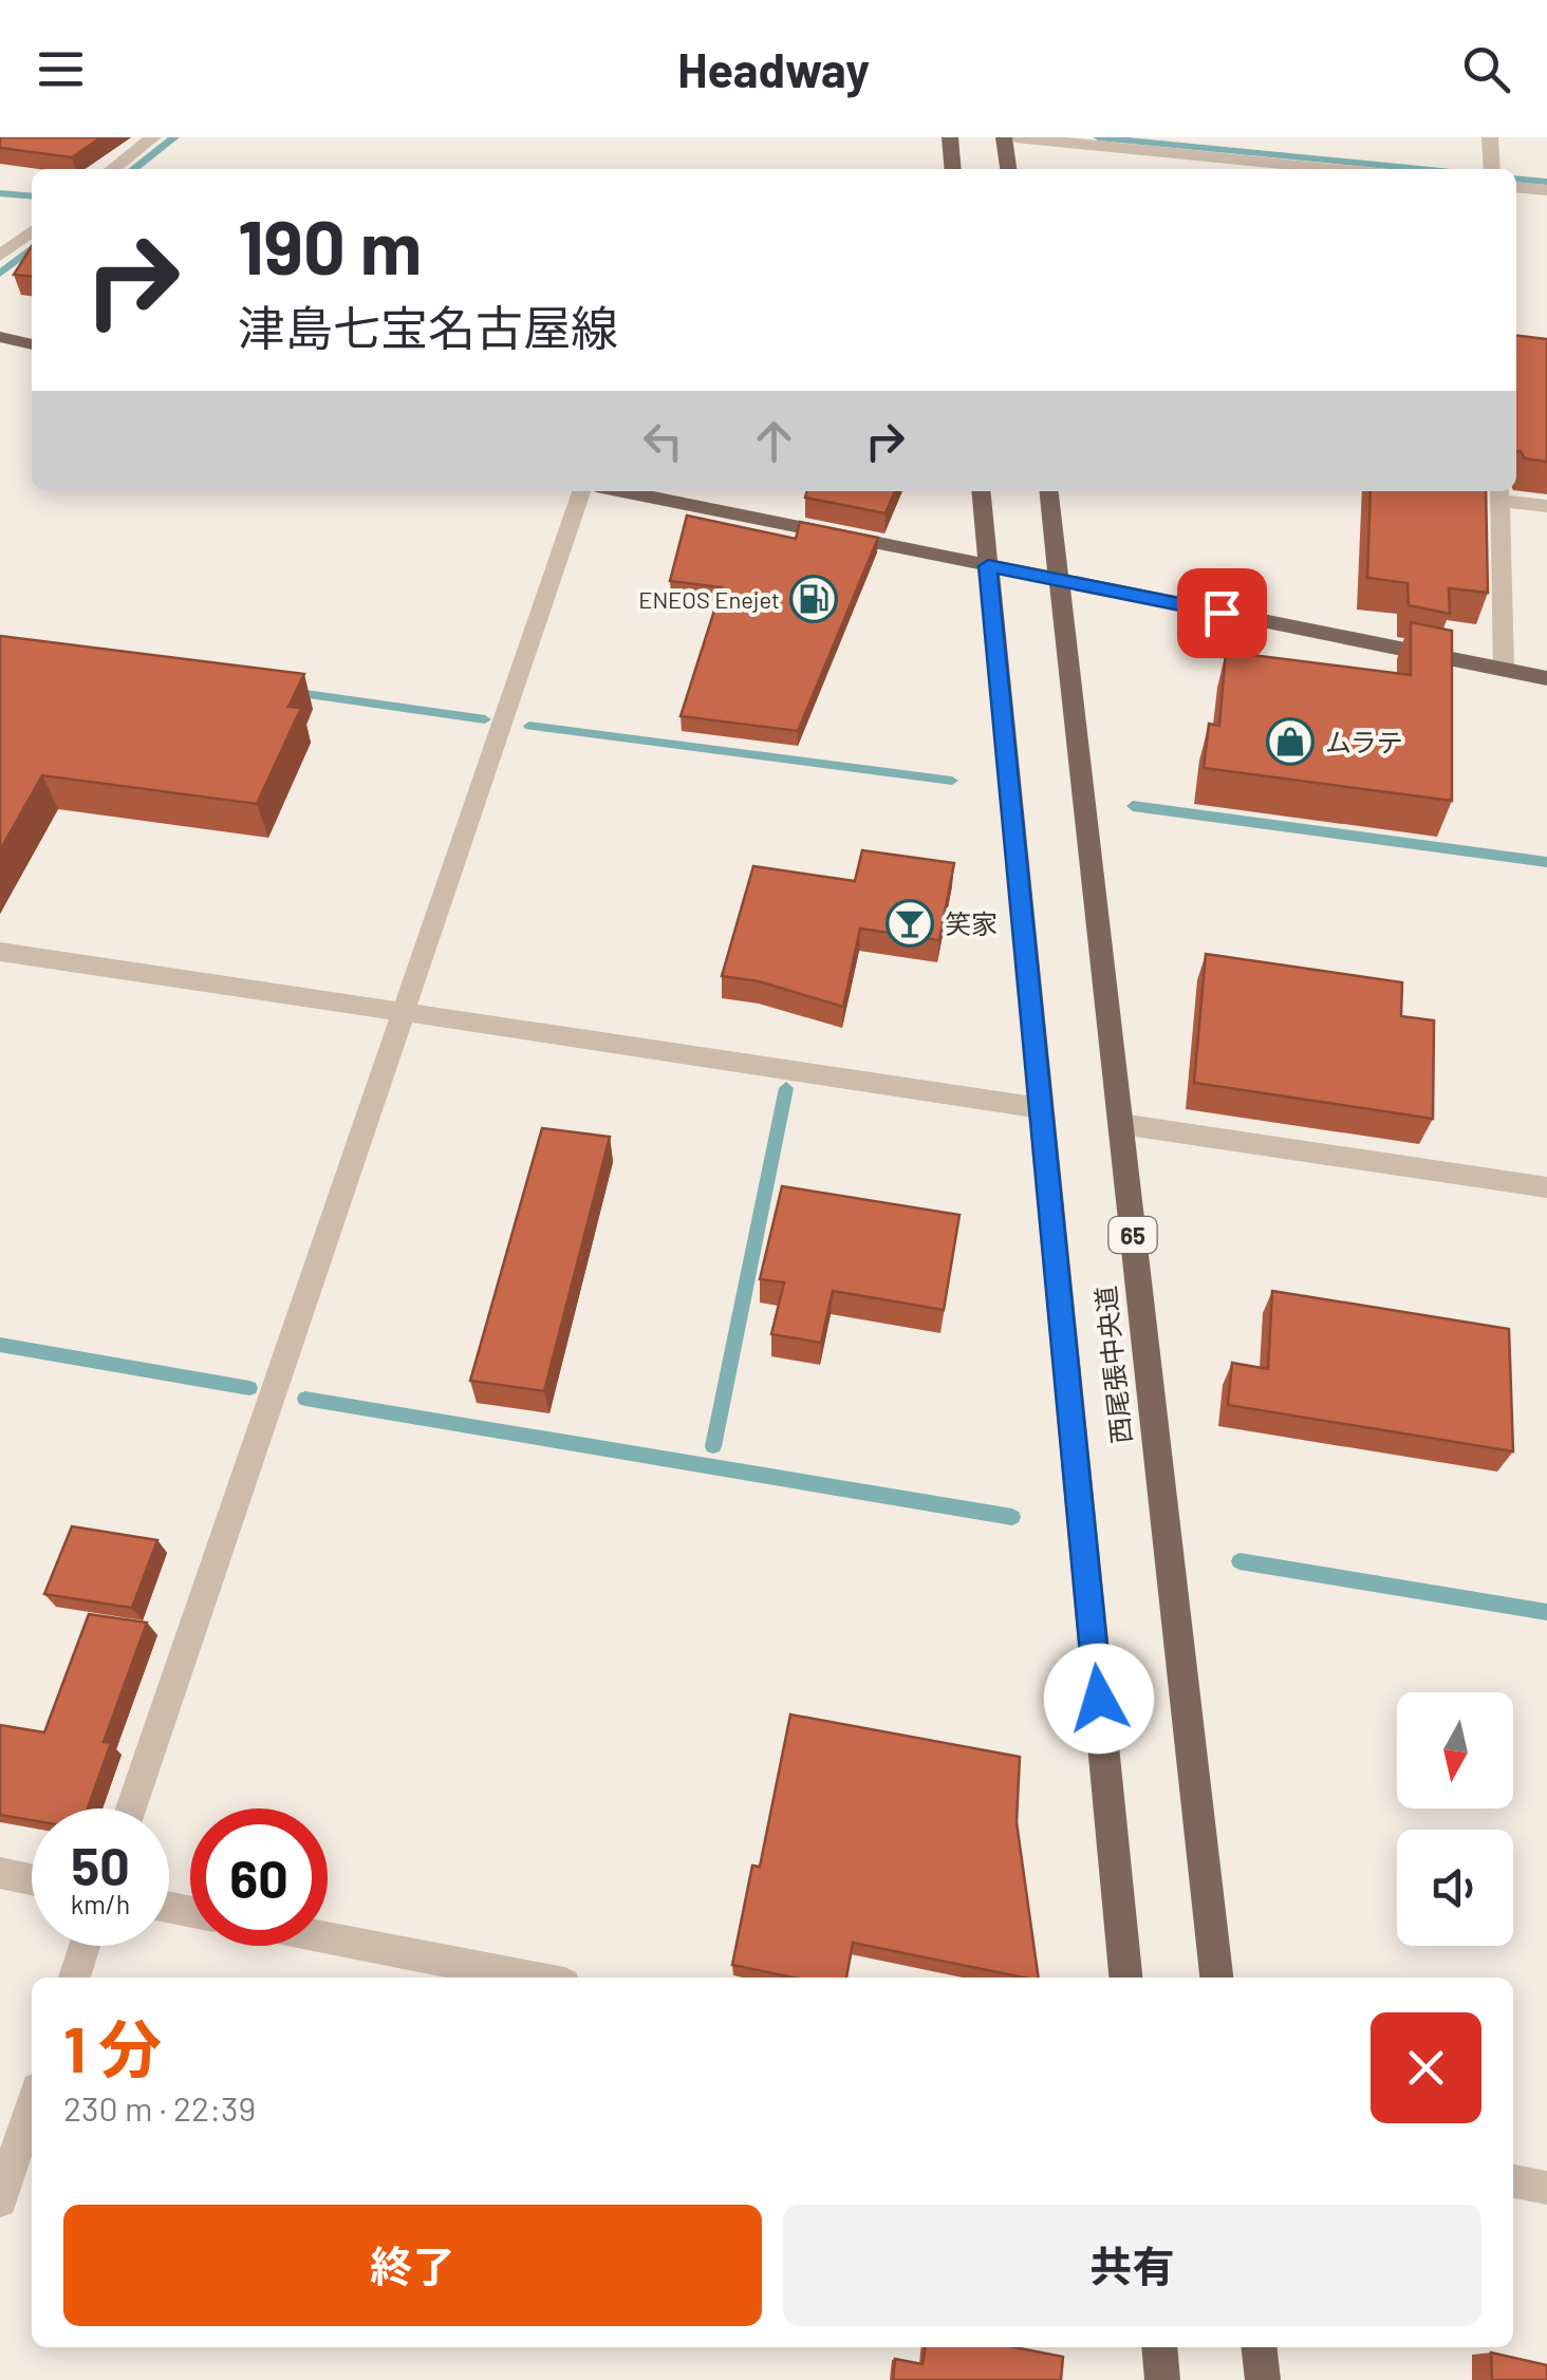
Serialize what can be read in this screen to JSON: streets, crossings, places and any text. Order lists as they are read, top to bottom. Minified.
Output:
{"streets":{"main road":["65","西尾張中央道"]},"places":{"fuel station":["ENEOS Enejet"],"shop":["ムラテ"],"bar":["笑家"]},"north":"bottom","page":{"header":"Headway","turn":["190 m","津島七宝名古屋線"],"speed":"50 km/h","limit":"60","heading":["1 分","230 m · 22:39"],"buttons":["終了","共有"]}}
